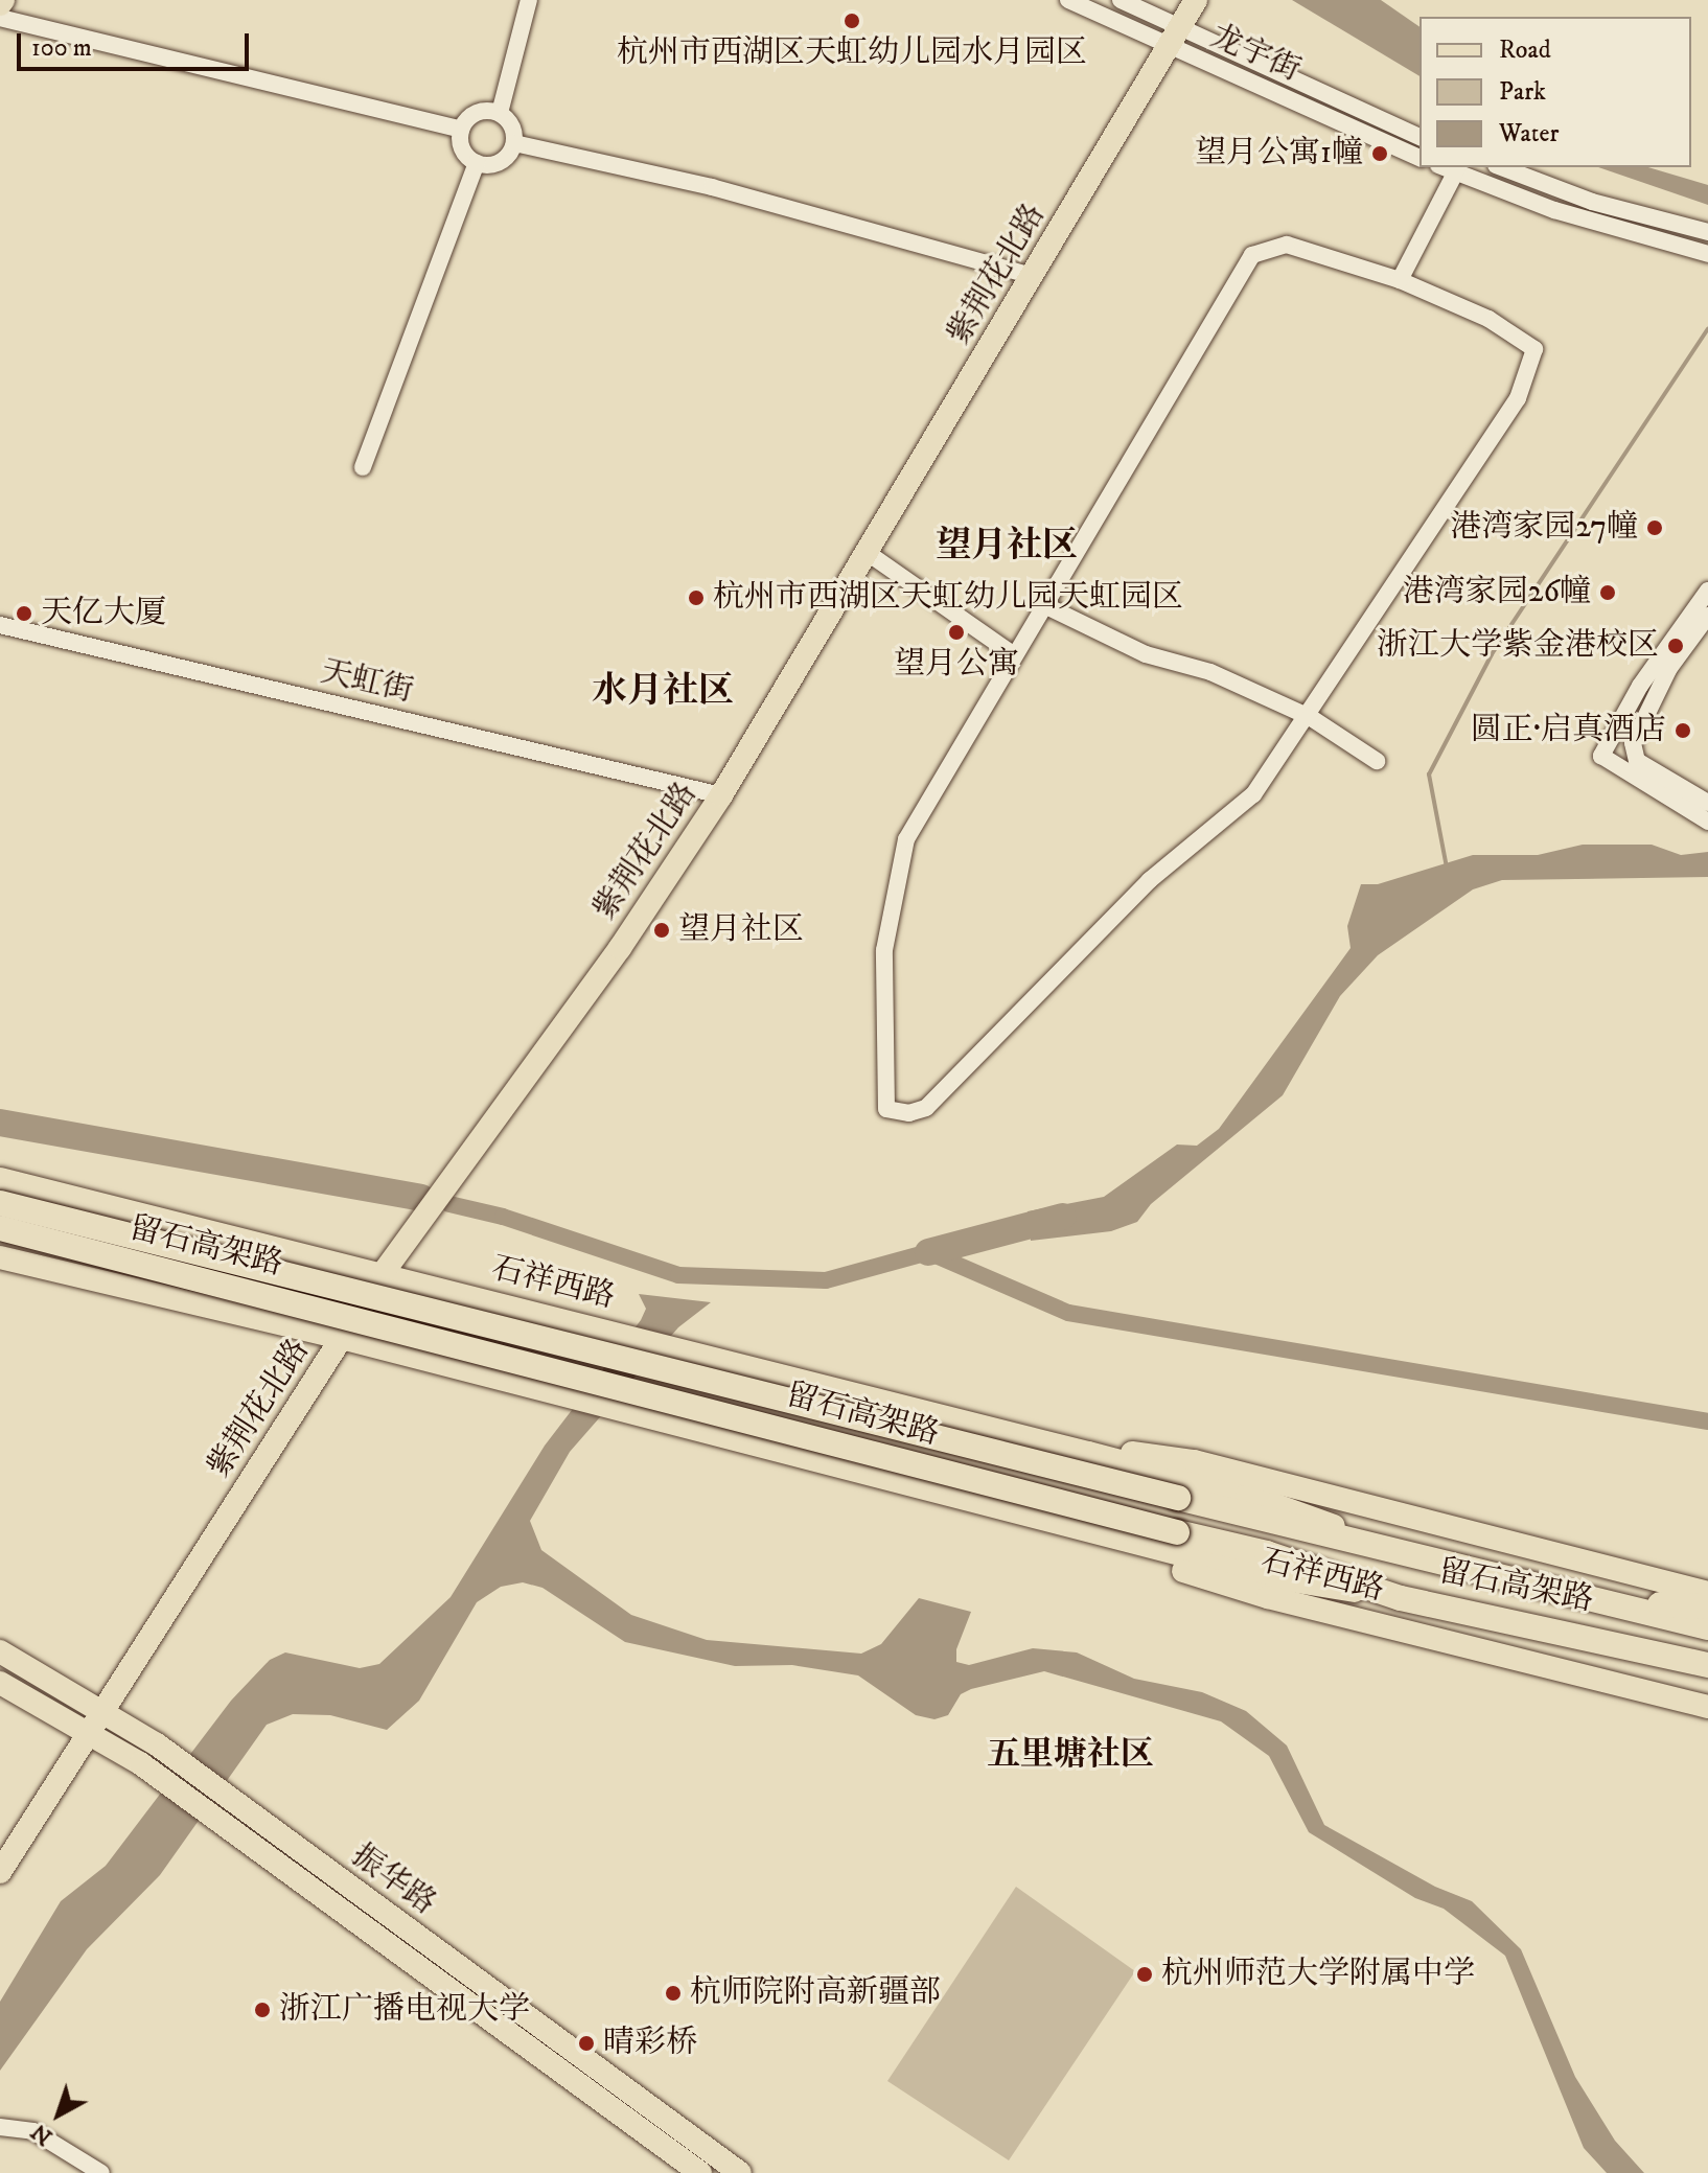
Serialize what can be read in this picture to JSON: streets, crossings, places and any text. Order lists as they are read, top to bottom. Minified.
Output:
{"streets":{"highway":["留石高架路"],"main road":["紫荆花北路","石祥西路","振华路"],"street":["龙宇街","天虹街"]},"crossings":[["龙宇街","紫荆花北路"],["紫荆花北路","天虹街"],["紫荆花北路","石祥西路"],["紫荆花北路","振华路"],["留石高架路","石祥西路"]],"districts":["望月社区","水月社区","五里塘社区"],"places":["杭州市西湖区天虹幼儿园水月园区","望月公寓1幢","港湾家园27幢","港湾家园26幢","杭州市西湖区天虹幼儿园天虹园区","天亿大厦","望月公寓","浙江大学紫金港校区","圆正·启真酒店","望月社区","杭州师范大学附属中学","杭师院附高新疆部","浙江广播电视大学","晴彩桥"],"legend":["Road","Park","Water"],"scale_bar":"100 m","north":"bottom left"}
